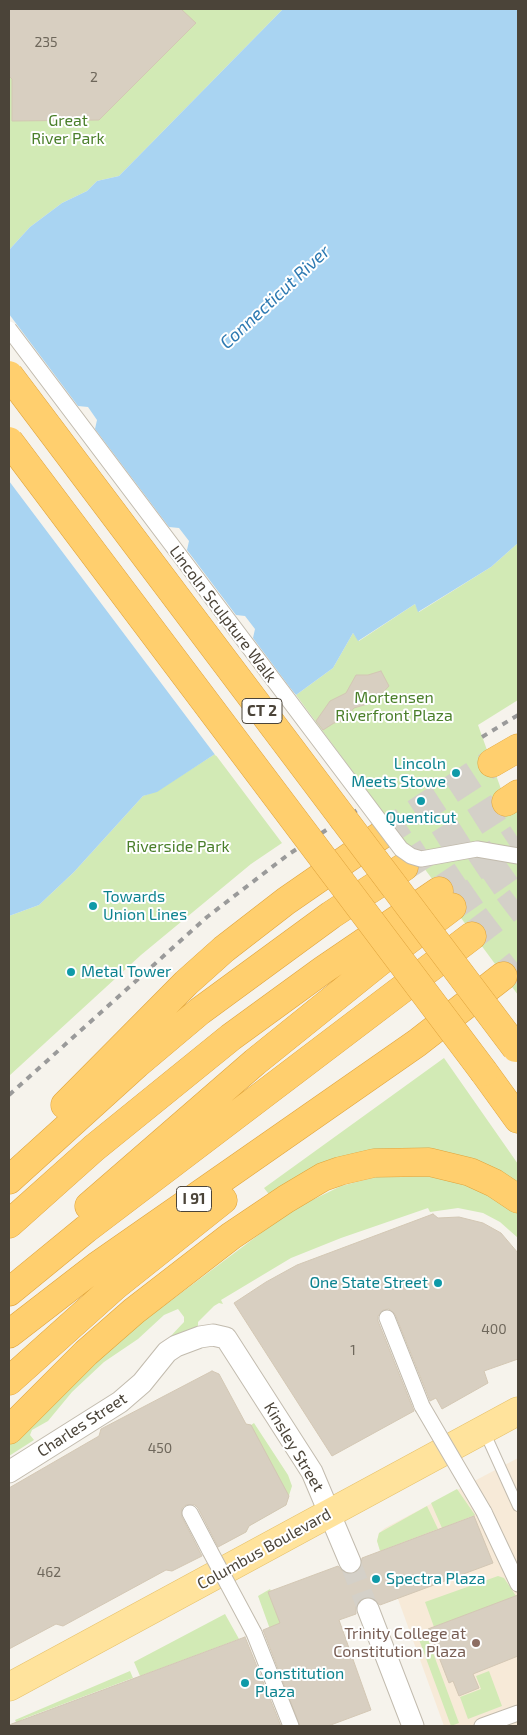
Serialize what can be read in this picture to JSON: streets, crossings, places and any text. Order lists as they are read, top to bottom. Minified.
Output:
{"streets":{"highway":["CT 2","I 91"],"main road":["Columbus Boulevard"],"street":["Lincoln Sculpture Walk","Charles Street","Kinsley Street"]},"crossings":[["Charles Street","Kinsley Street"],["Kinsley Street","Columbus Boulevard"]],"water":["Connecticut River"],"parks":["Great River Park","Mortensen Riverfront Plaza","Riverside Park"],"places":["Lincoln Meets Stowe","Quenticut","Towards Union Lines","Metal Tower","One State Street","Spectra Plaza","Trinity College at Constitution Plaza","Constitution Plaza"],"house_numbers":["235","2","400","1","450","462"]}
